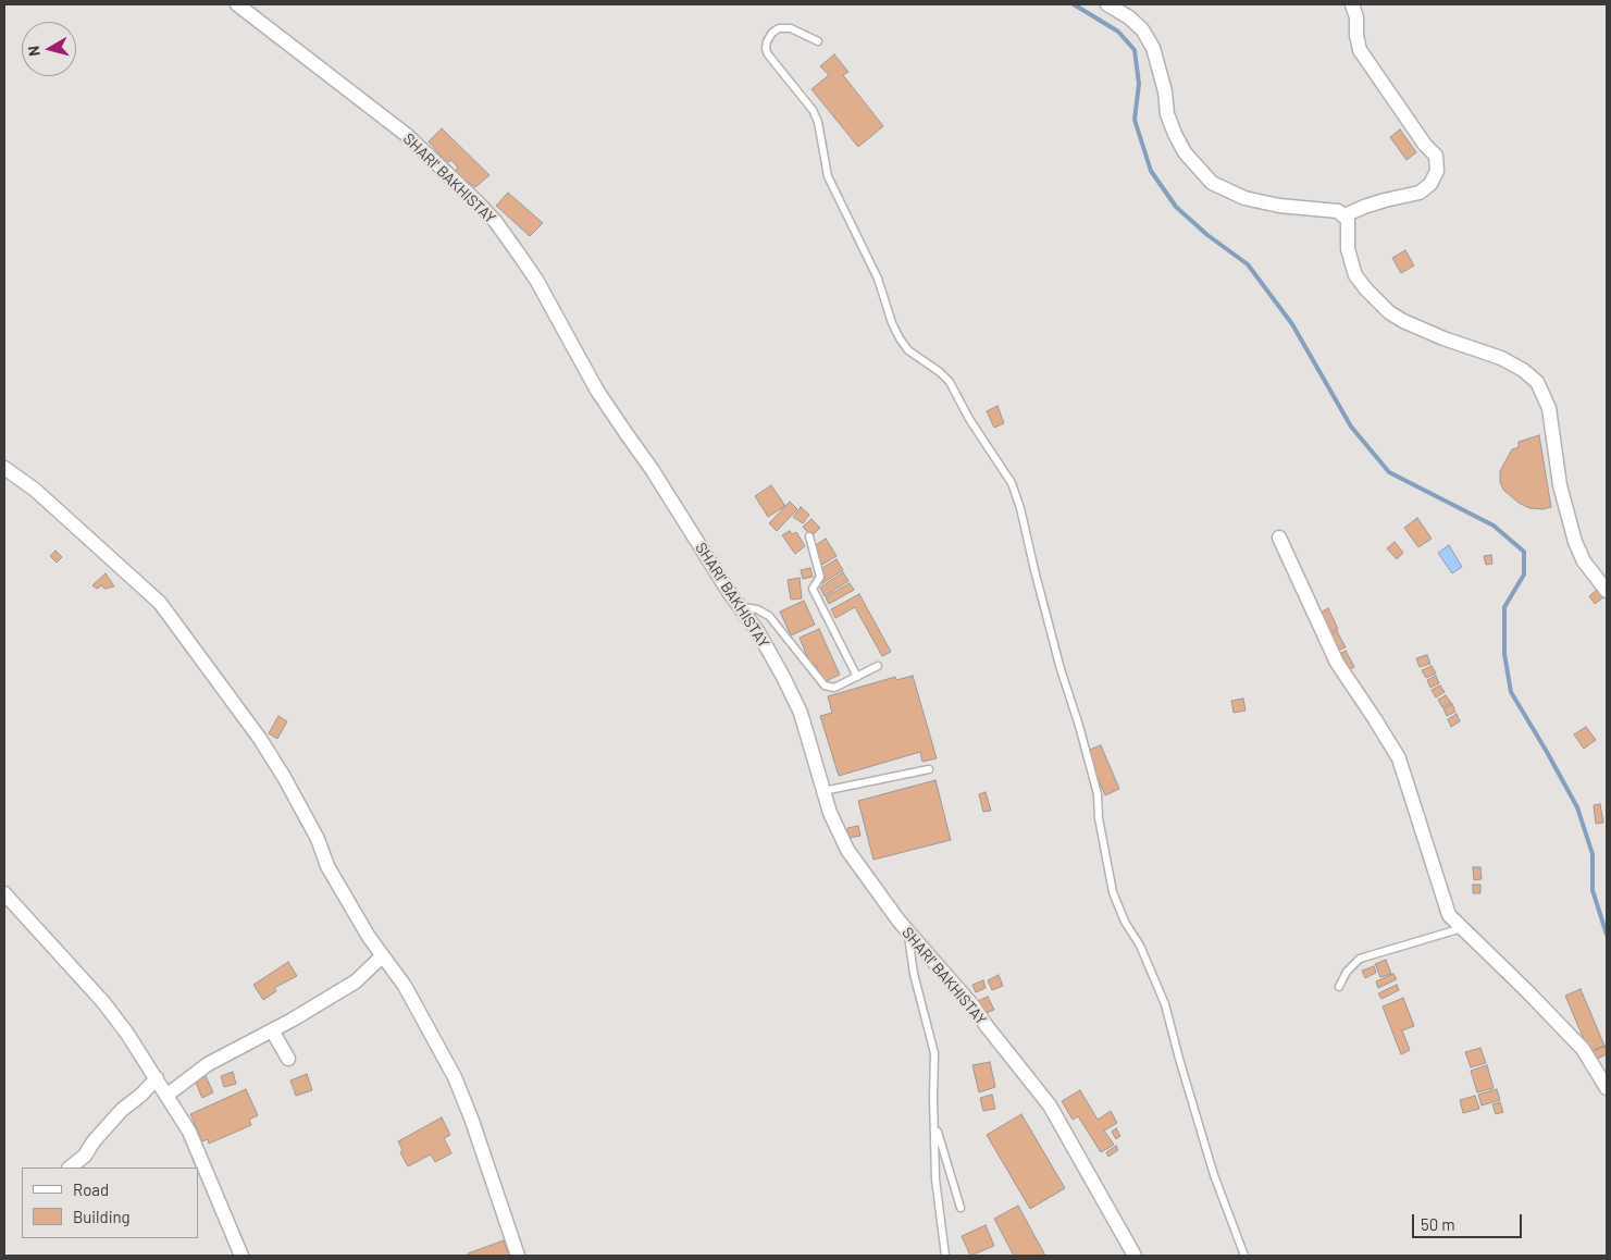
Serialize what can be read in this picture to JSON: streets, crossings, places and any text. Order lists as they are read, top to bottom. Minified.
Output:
{"streets":{"street":["SHARI' BAKHISTAY"]},"legend":["Road","Building"],"scale_bar":"50 m","north":"left"}
